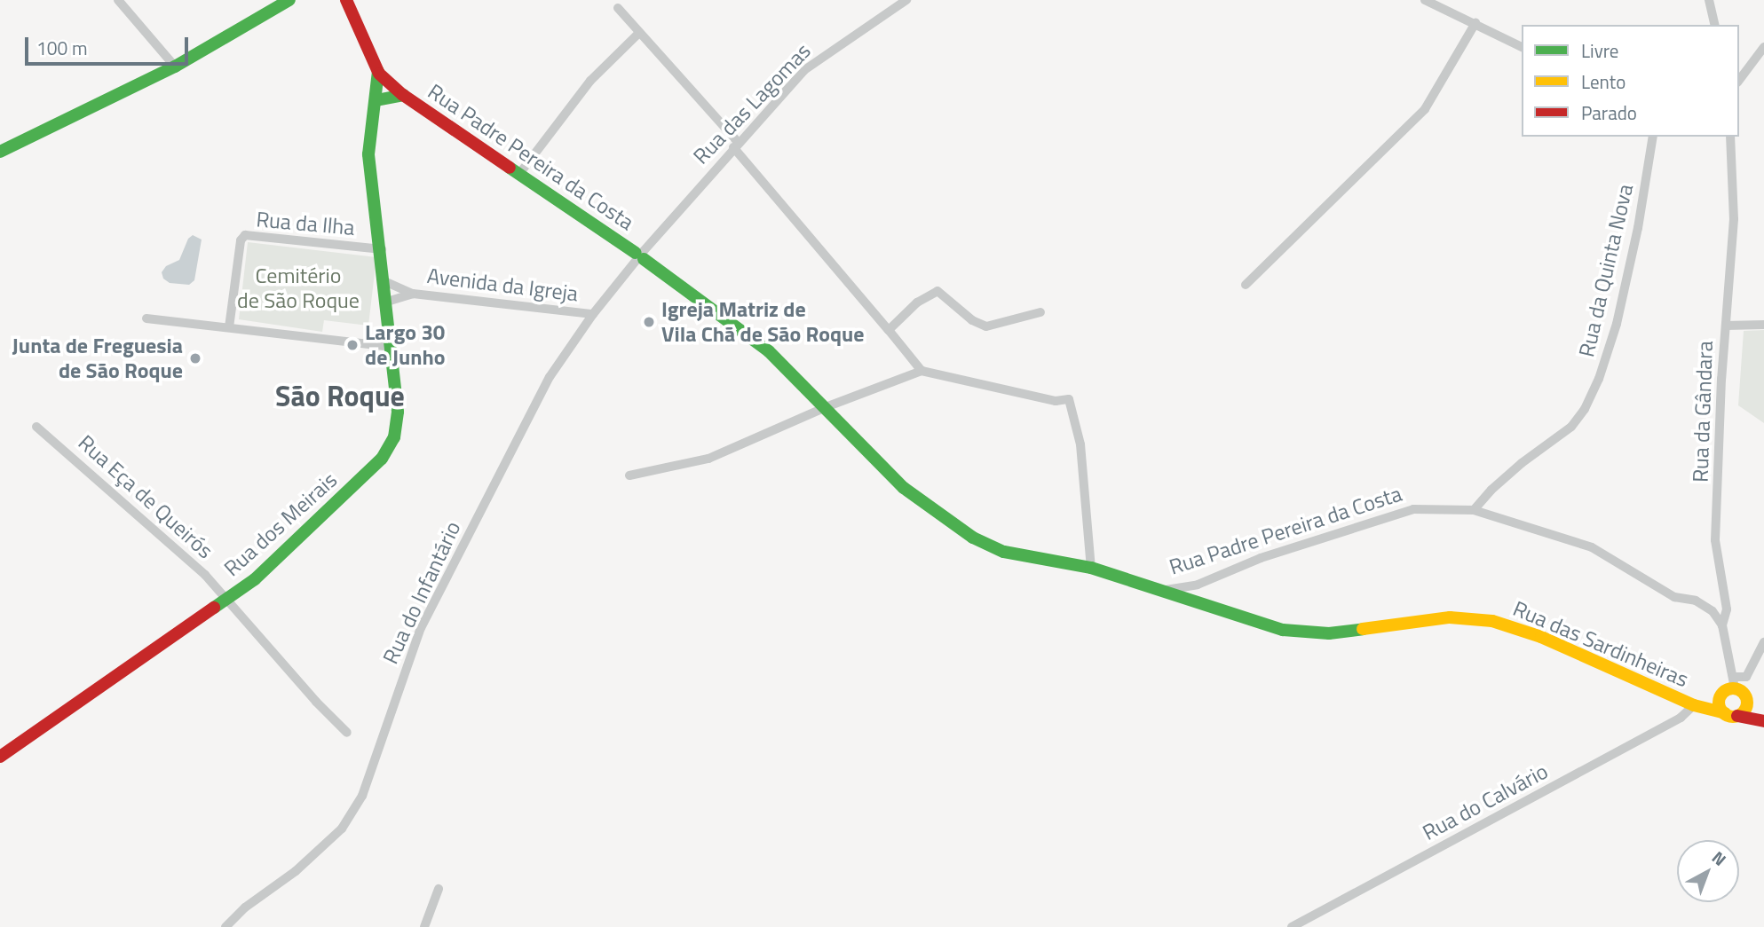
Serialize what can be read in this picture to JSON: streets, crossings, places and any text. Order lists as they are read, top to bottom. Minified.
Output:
{"streets":{"street":["Rua das Lagomas","Rua Padre Pereira da Costa","Rua da Ilha","Rua da Quinta Nova","Avenida da Igreja","Rua da Gândara","Rua Eça de Queirós","Rua dos Meirais","Rua do Infantário","Rua das Sardinheiras","Rua do Calvário"]},"crossings":[["Rua das Lagomas","Rua Padre Pereira da Costa"],["Rua das Lagomas","Avenida da Igreja"],["Rua Padre Pereira da Costa","Rua da Quinta Nova"],["Rua Padre Pereira da Costa","Avenida da Igreja"],["Rua Padre Pereira da Costa","Rua da Gândara"],["Rua Padre Pereira da Costa","Rua dos Meirais"],["Rua Padre Pereira da Costa","Rua das Sardinheiras"],["Rua da Ilha","Rua dos Meirais"],["Avenida da Igreja","Rua dos Meirais"],["Avenida da Igreja","Rua do Infantário"],["Rua da Gândara","Rua das Sardinheiras"],["Rua Eça de Queirós","Rua dos Meirais"],["Rua das Sardinheiras","Rua do Calvário"]],"districts":["São Roque"],"parks":["Cemitério de São Roque"],"places":["Igreja Matriz de Vila Chã de São Roque","Largo 30 de Junho","Junta de Freguesia de São Roque"],"legend":["Livre","Lento","Parado"],"scale_bar":"100 m","north":"top right"}
